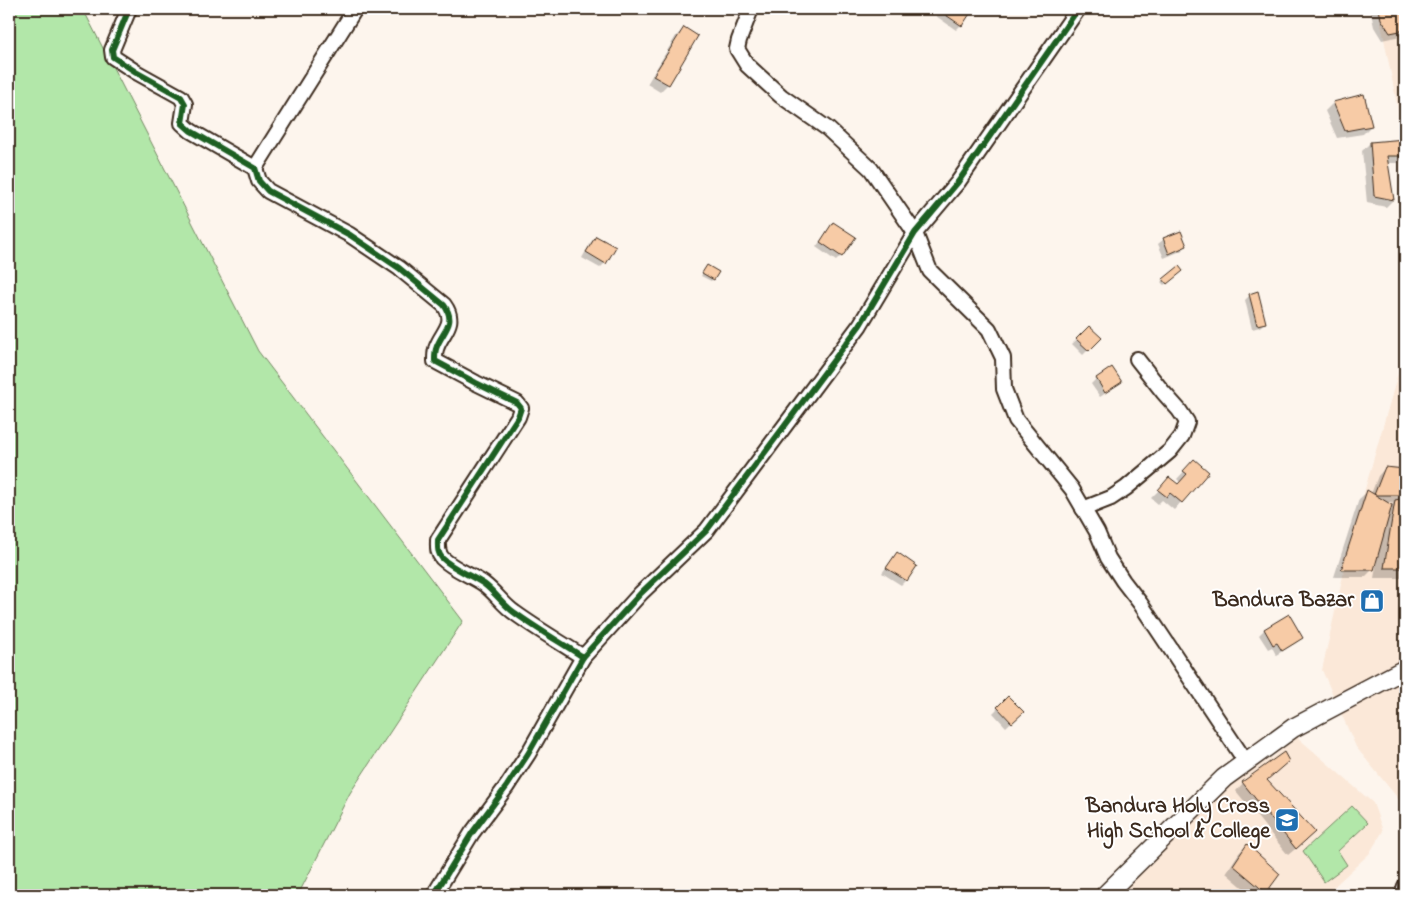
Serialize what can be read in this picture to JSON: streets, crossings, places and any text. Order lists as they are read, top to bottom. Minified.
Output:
{"places":{"shop":["Bandura Bazar"],"school or university":["Bandura Holy Cross High School & College"]}}
